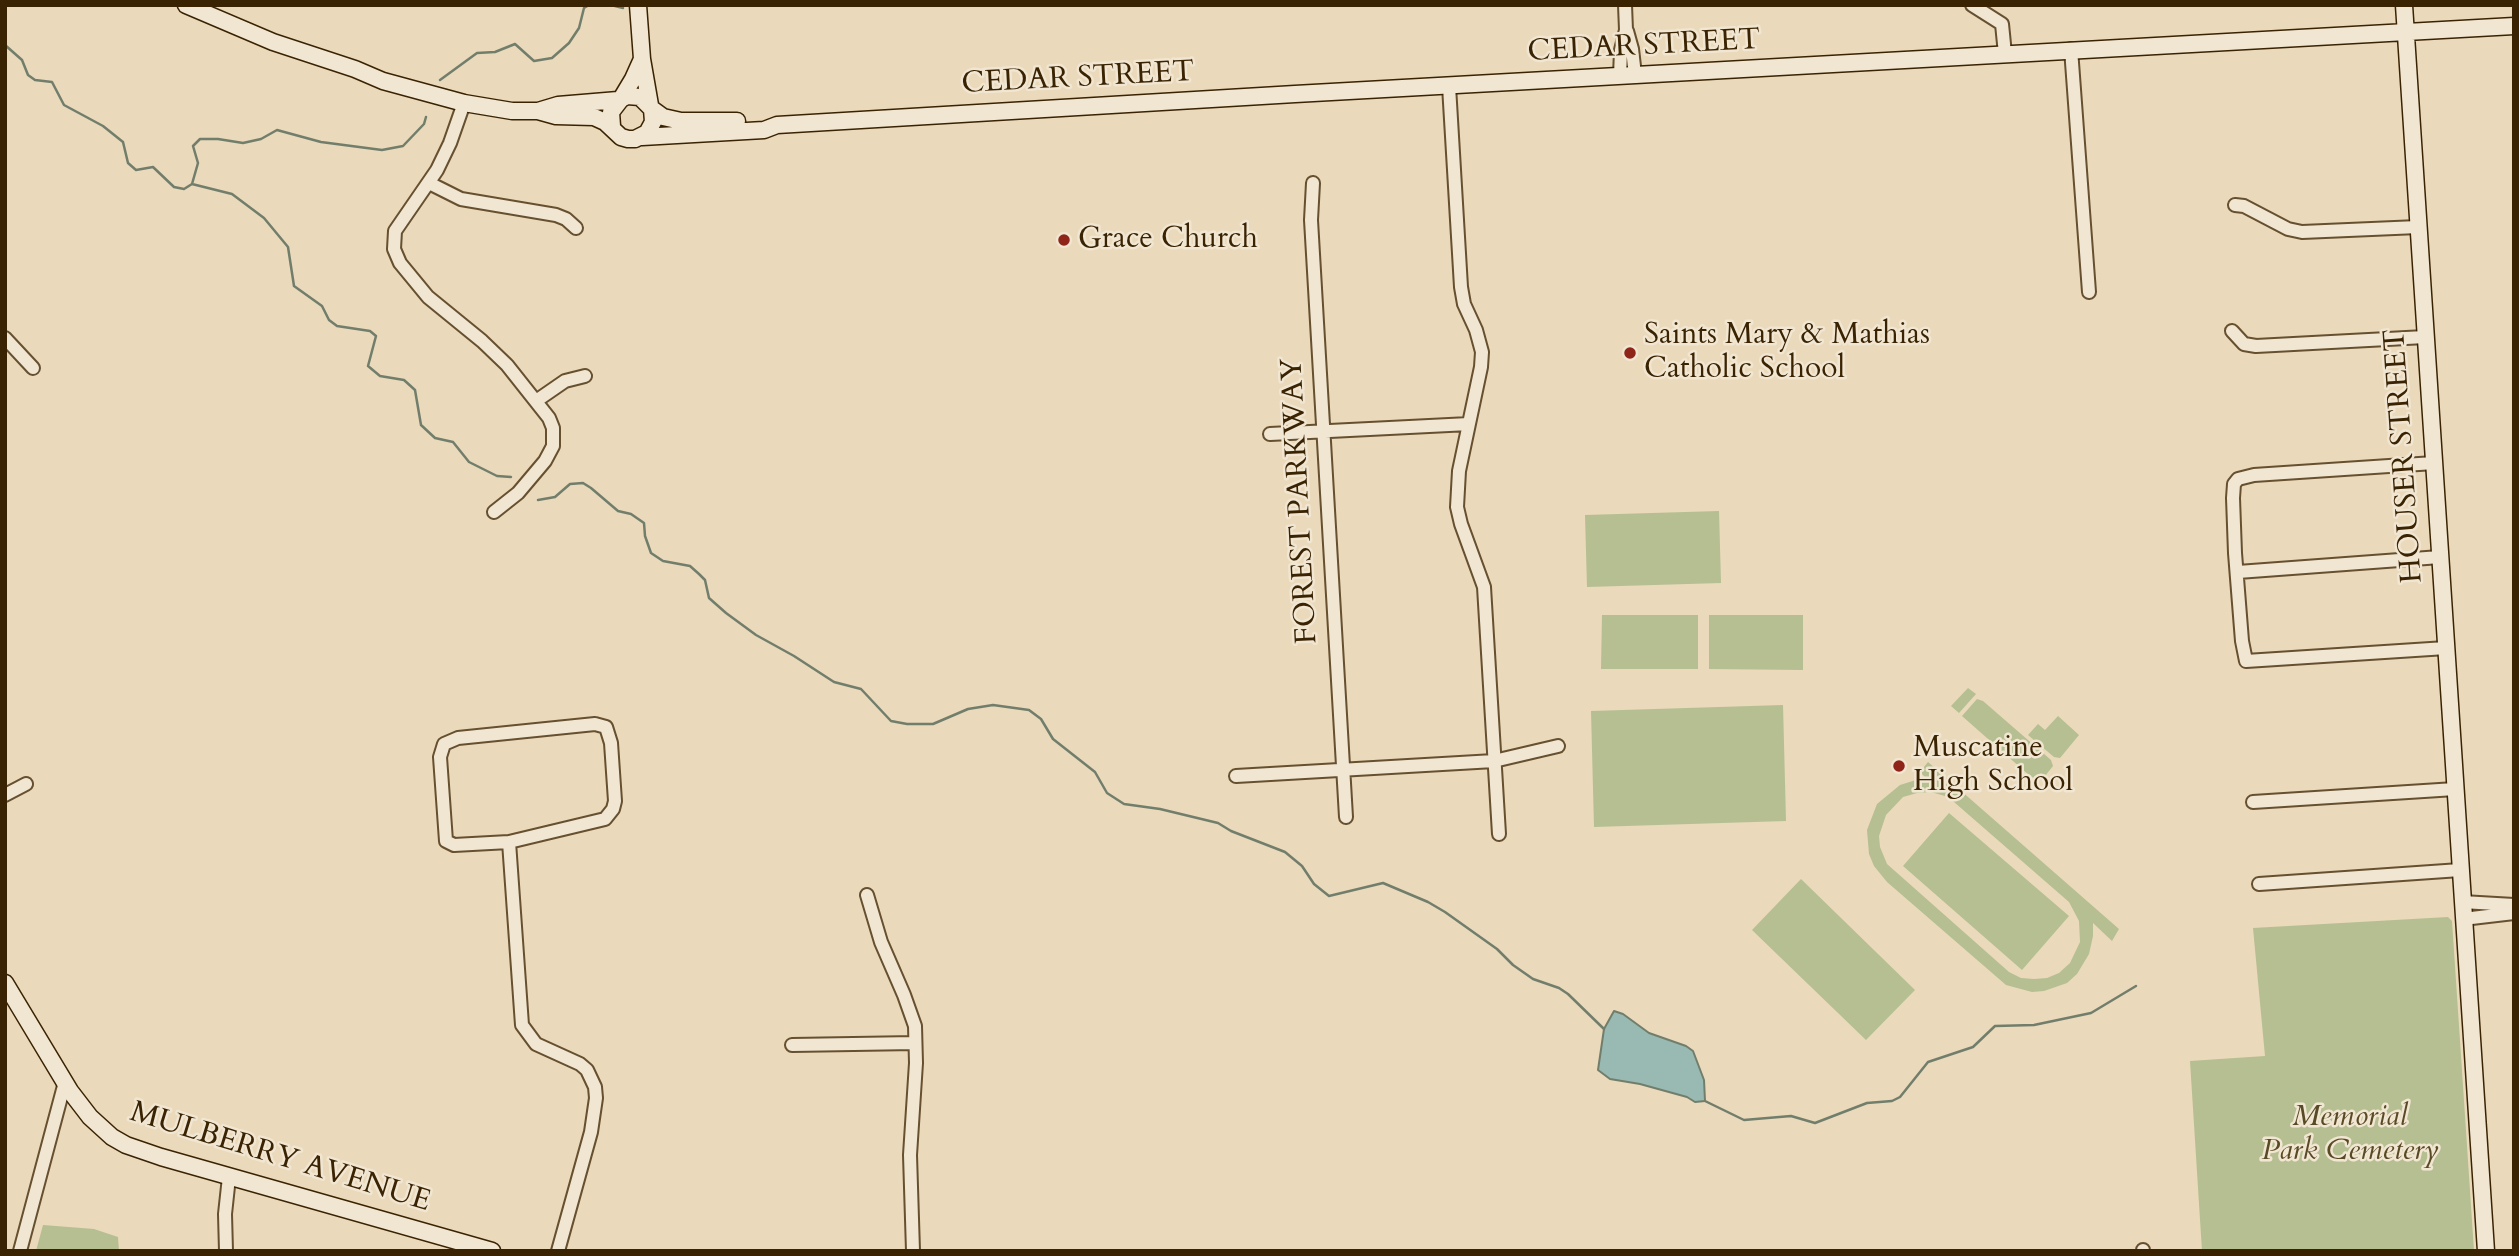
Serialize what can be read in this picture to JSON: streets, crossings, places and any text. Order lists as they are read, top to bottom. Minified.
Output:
{"streets":{"main road":["CEDAR STREET","HOUSER STREET","MULBERRY AVENUE"],"street":["FOREST PARKWAY"]},"crossings":[["CEDAR STREET","HOUSER STREET"]],"parks":["Memorial Park Cemetery"],"places":["Grace Church","Saints Mary & Mathias Catholic School","Muscatine High School"]}
